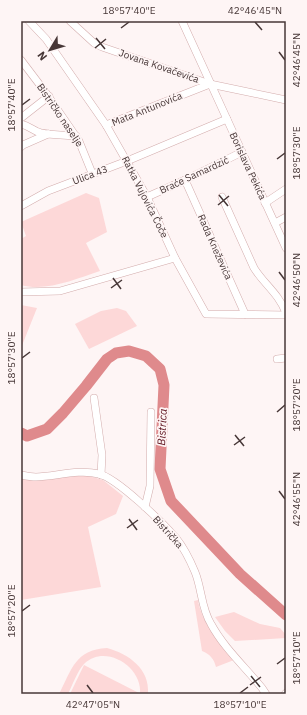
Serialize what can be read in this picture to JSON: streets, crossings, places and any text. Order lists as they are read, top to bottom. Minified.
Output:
{"streets":{"street":["Jovana Kovačevića","Mata Antunovića","Bistričko naselje","Borislava Pekića","Ulica 43","Braće Samardzić","Ratka Vujovića Čoče","Rada Kneževića","Bistrička"]},"crossings":[["Jovana Kovačevića","Mata Antunovića"],["Jovana Kovačevića","Borislava Pekića"],["Mata Antunovića","Borislava Pekića"],["Mata Antunovića","Ratka Vujovića Čoče"],["Bistričko naselje","Ulica 43"],["Borislava Pekića","Ulica 43"],["Borislava Pekića","Braće Samardzić"],["Ulica 43","Ratka Vujovića Čoče"],["Braće Samardzić","Ratka Vujovića Čoče"],["Braće Samardzić","Rada Kneževića"],["Ratka Vujovića Čoče","Rada Kneževića"]],"water":["Bistrica"],"north":"bottom left","coordinates":["18°57'40\"E","42°46'45\"N","18°57'30\"E","42°46'50\"N","18°57'20\"E","42°46'55\"N","18°57'10\"E","42°47'05\"N"]}
